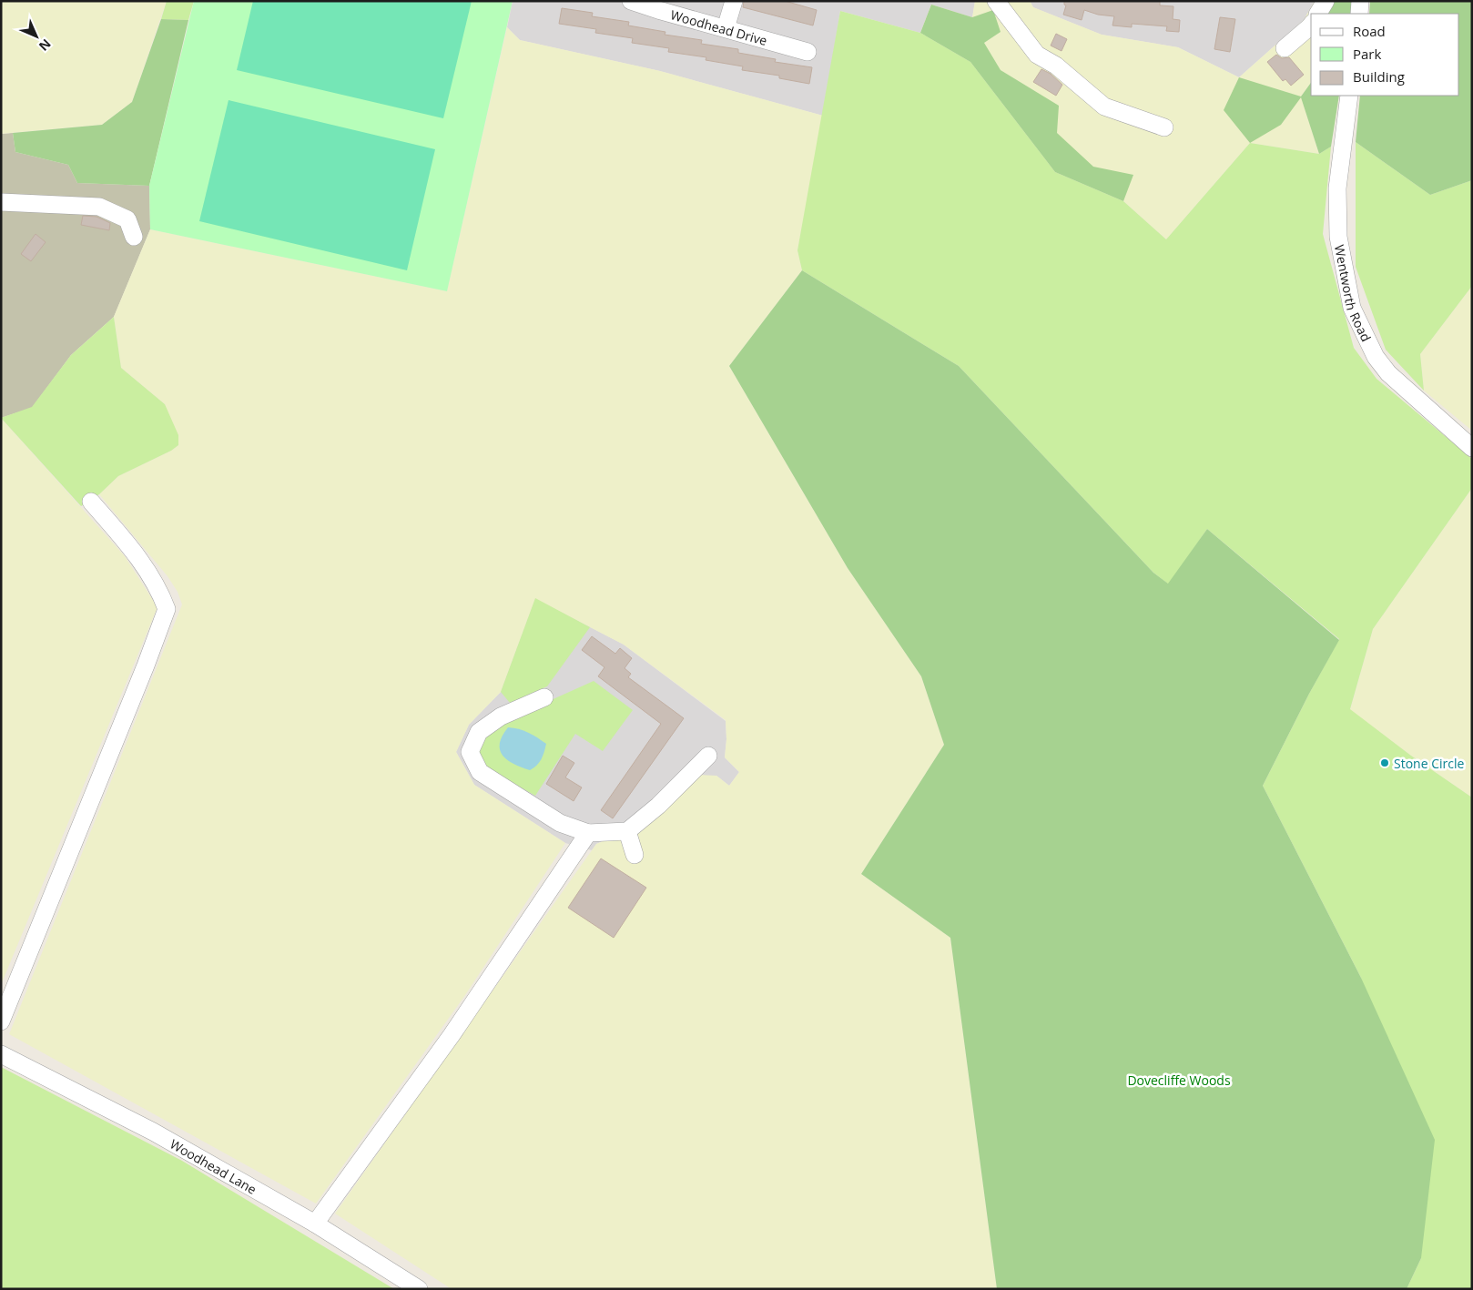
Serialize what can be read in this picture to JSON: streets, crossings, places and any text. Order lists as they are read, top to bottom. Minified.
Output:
{"streets":{"street":["Woodhead Drive","Wentworth Road","Woodhead Lane"]},"parks":["Dovecliffe Woods"],"places":["Stone Circle"],"legend":["Road","Park","Building"],"north":"bottom right"}
